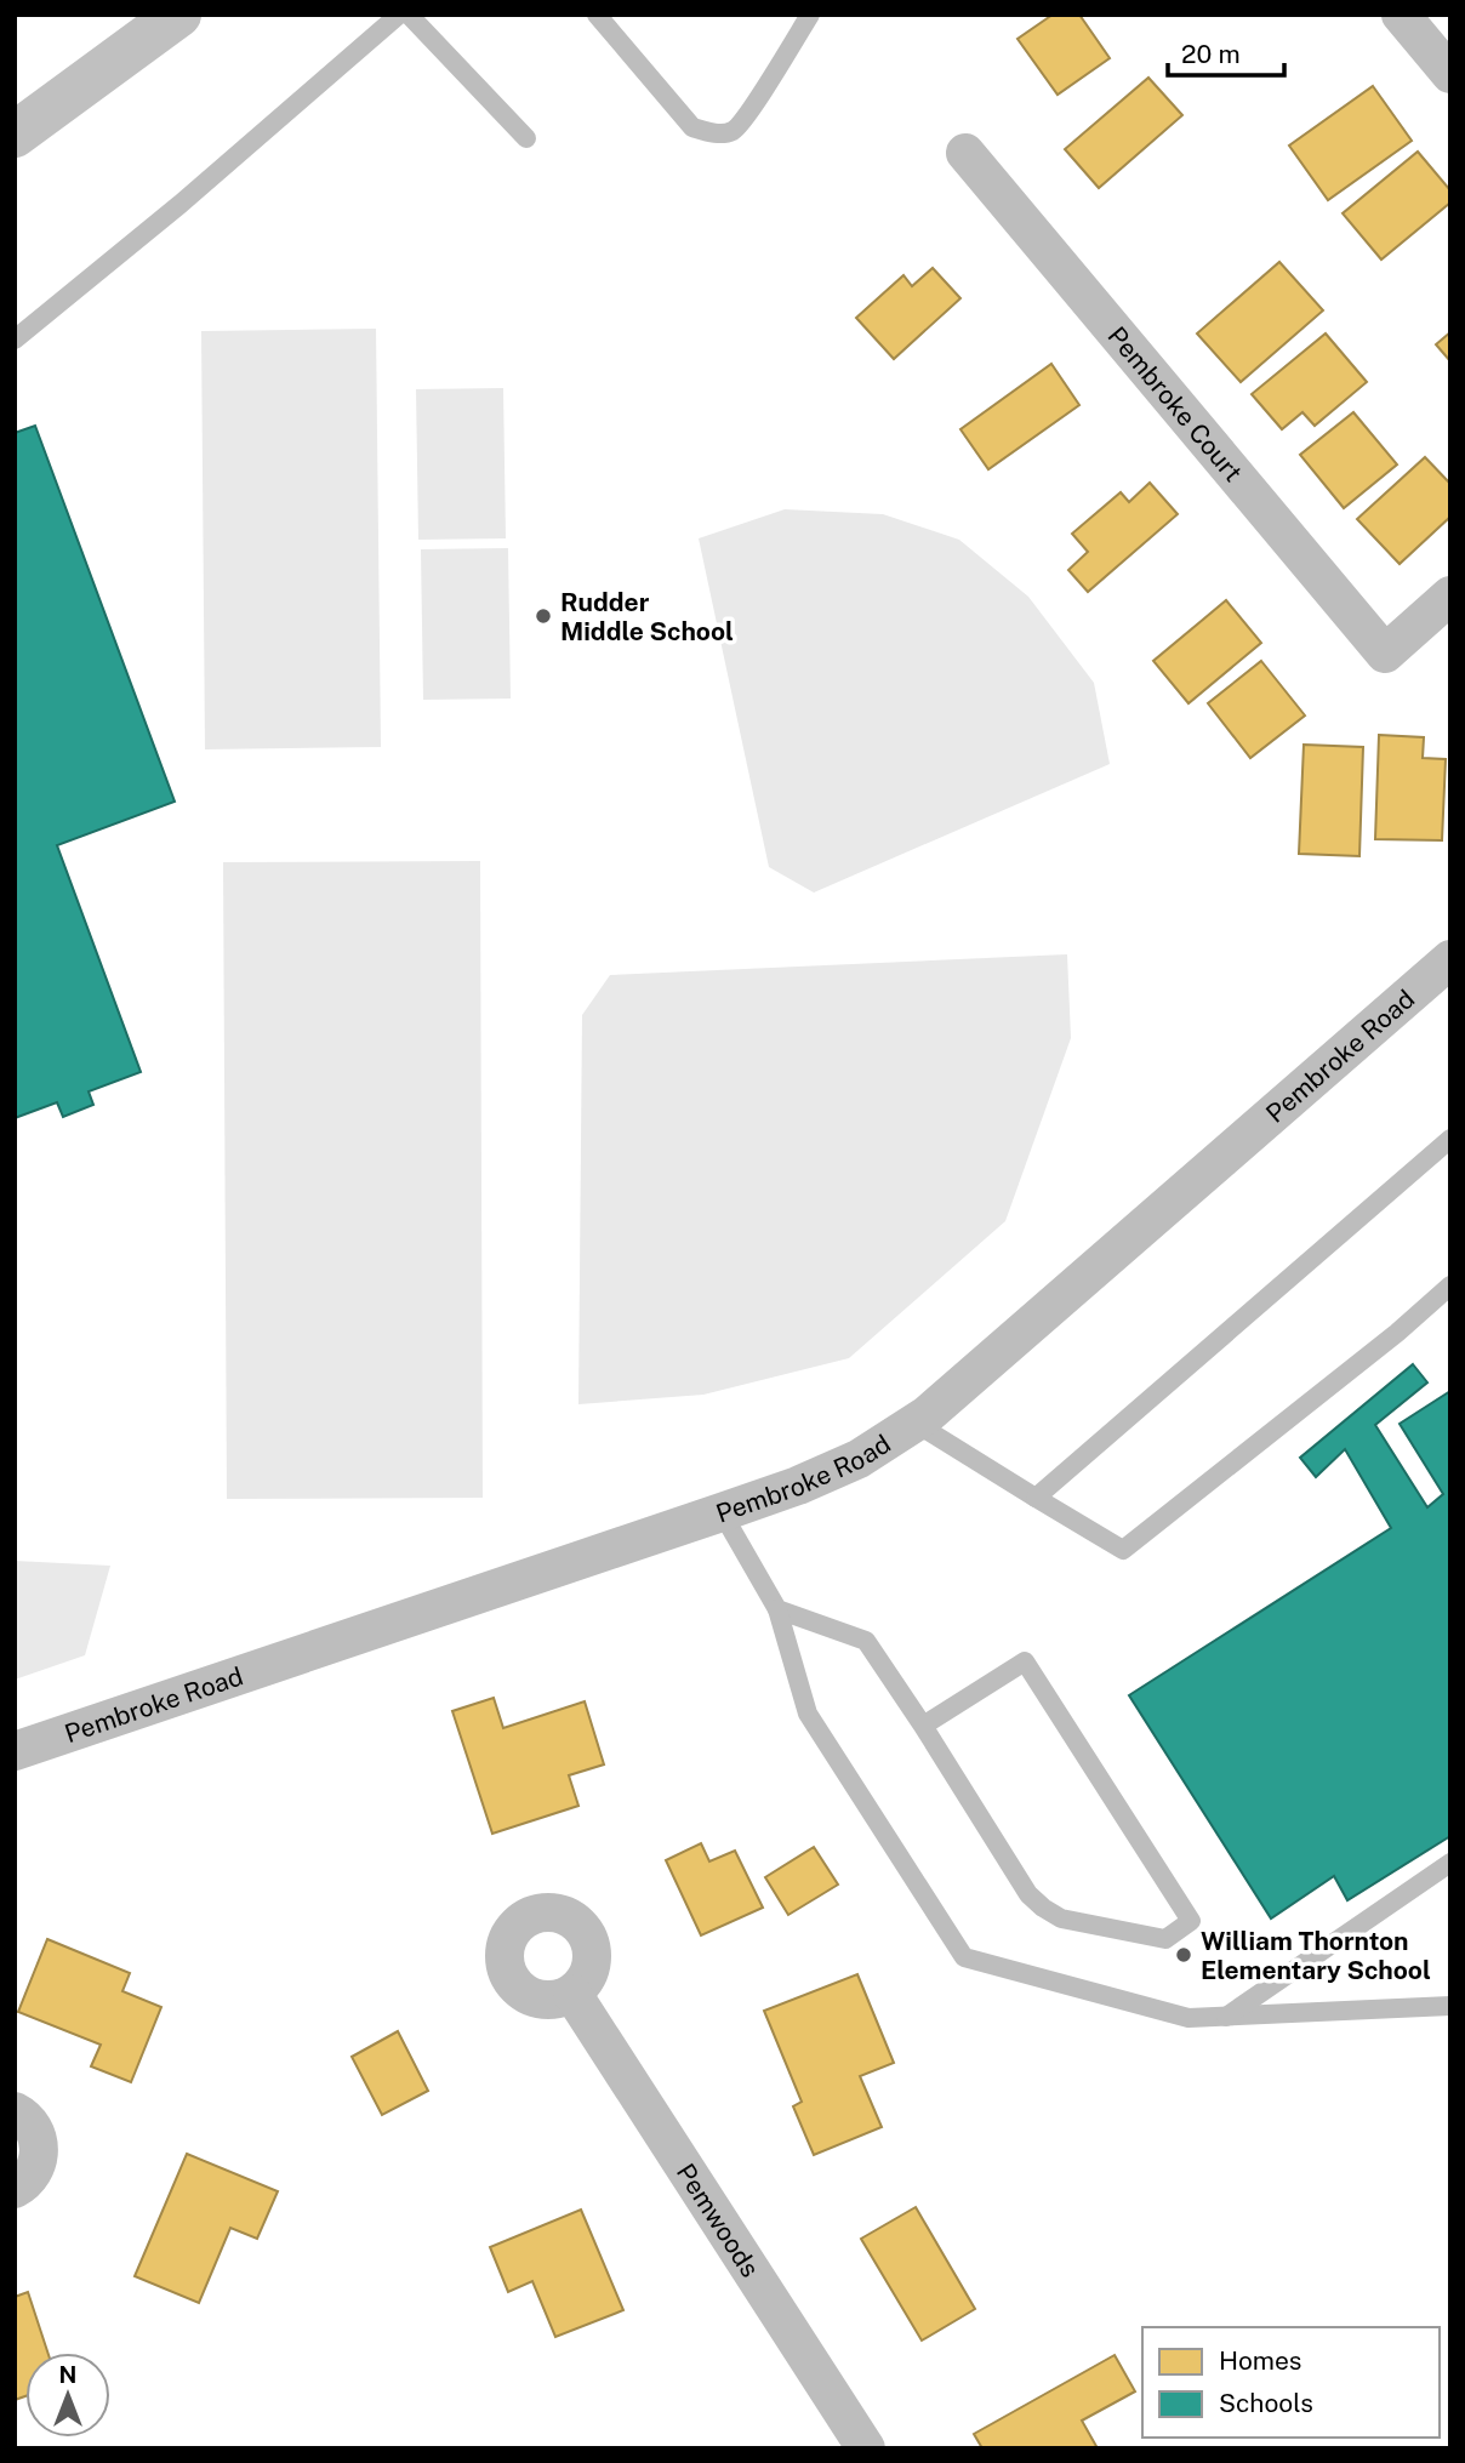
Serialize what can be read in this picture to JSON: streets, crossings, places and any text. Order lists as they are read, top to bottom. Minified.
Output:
{"streets":{"street":["Pembroke Court","Pembroke Road","Pemwoods"]},"places":["Rudder Middle School","William Thornton Elementary School"],"legend":["Homes","Schools"],"scale_bar":"20 m","north":"top"}
